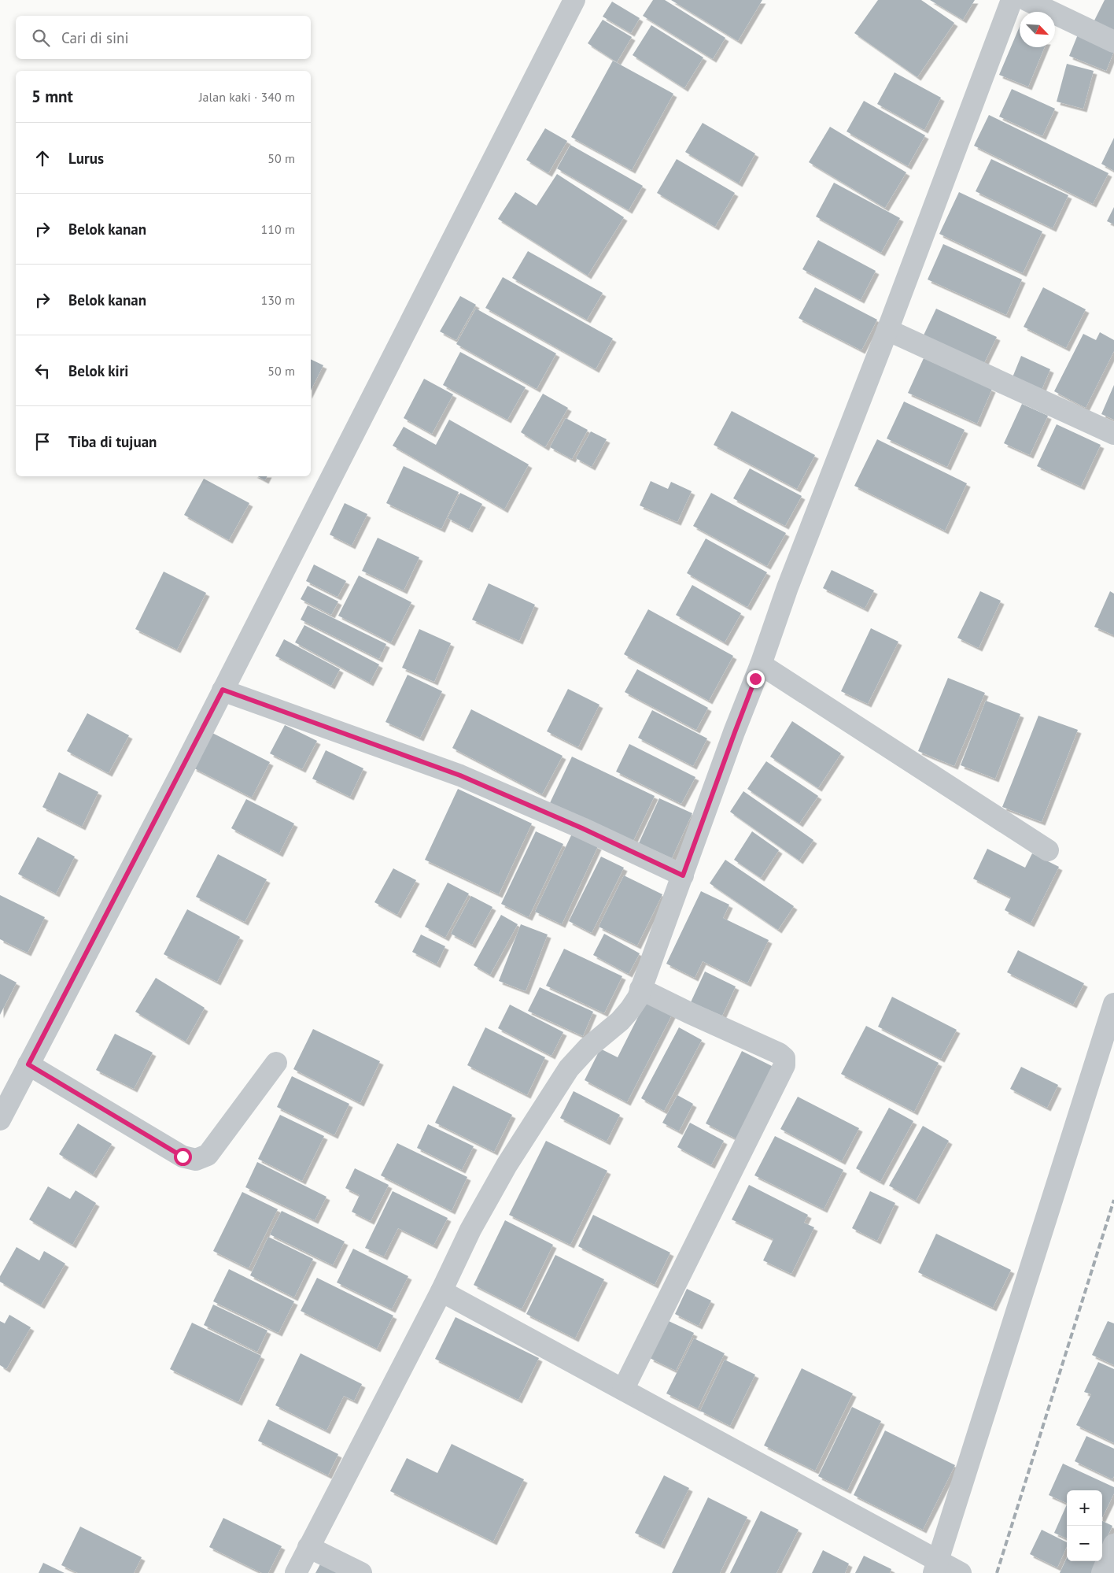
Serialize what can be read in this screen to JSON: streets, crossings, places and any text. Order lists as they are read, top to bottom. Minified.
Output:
{"north":"bottom right","page":{"search":"Cari di sini","heading":["5 mnt","Jalan kaki · 340 m"],"list":[["Lurus","50 m"],["Belok kanan","110 m"],["Belok kanan","130 m"],["Belok kiri","50 m"],"Tiba di tujuan"],"map_buttons":["+","−"]}}
